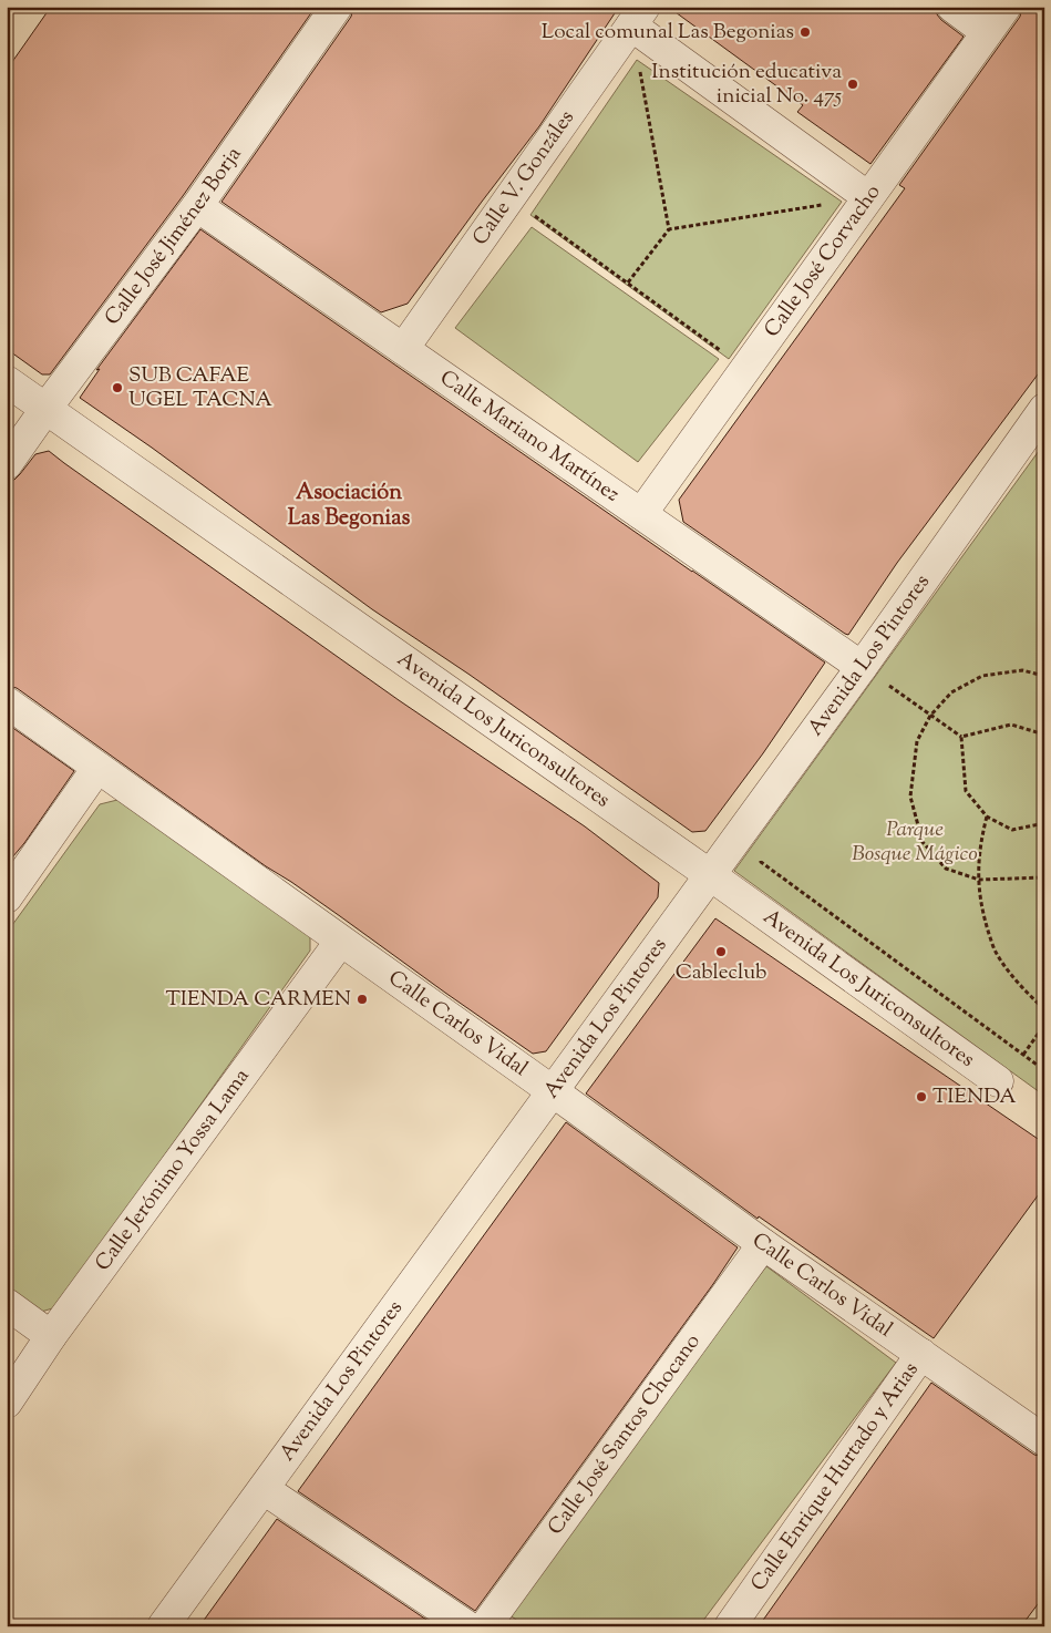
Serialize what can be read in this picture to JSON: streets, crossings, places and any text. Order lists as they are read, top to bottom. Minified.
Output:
{"streets":{"street":["Calle V. Gonzáles","Calle José Jiménez Borja","Calle José Corvacho","Calle Mariano Martínez","Avenida Los Pintores","Avenida Los Juriconsultores","Calle Carlos Vidal","Calle Jerónimo Yossa Lama","Calle José Santos Chocano","Calle Enrique Hurtado y Arias"]},"crossings":[["Calle V. Gonzáles","Calle Mariano Martínez"],["Calle José Jiménez Borja","Calle Mariano Martínez"],["Calle José Jiménez Borja","Avenida Los Juriconsultores"],["Calle José Corvacho","Calle Mariano Martínez"],["Calle Mariano Martínez","Avenida Los Pintores"],["Avenida Los Pintores","Avenida Los Juriconsultores"],["Avenida Los Pintores","Calle Carlos Vidal"],["Calle Carlos Vidal","Calle Jerónimo Yossa Lama"],["Calle Carlos Vidal","Calle José Santos Chocano"],["Calle Carlos Vidal","Calle Enrique Hurtado y Arias"]],"districts":["Asociación Las Begonias"],"parks":["Parque Bosque Mágico"],"places":["Local comunal Las Begonias","Institución educativa inicial No. 475","SUB CAFAE UGEL TACNA","Cableclub","TIENDA CARMEN","TIENDA"]}
